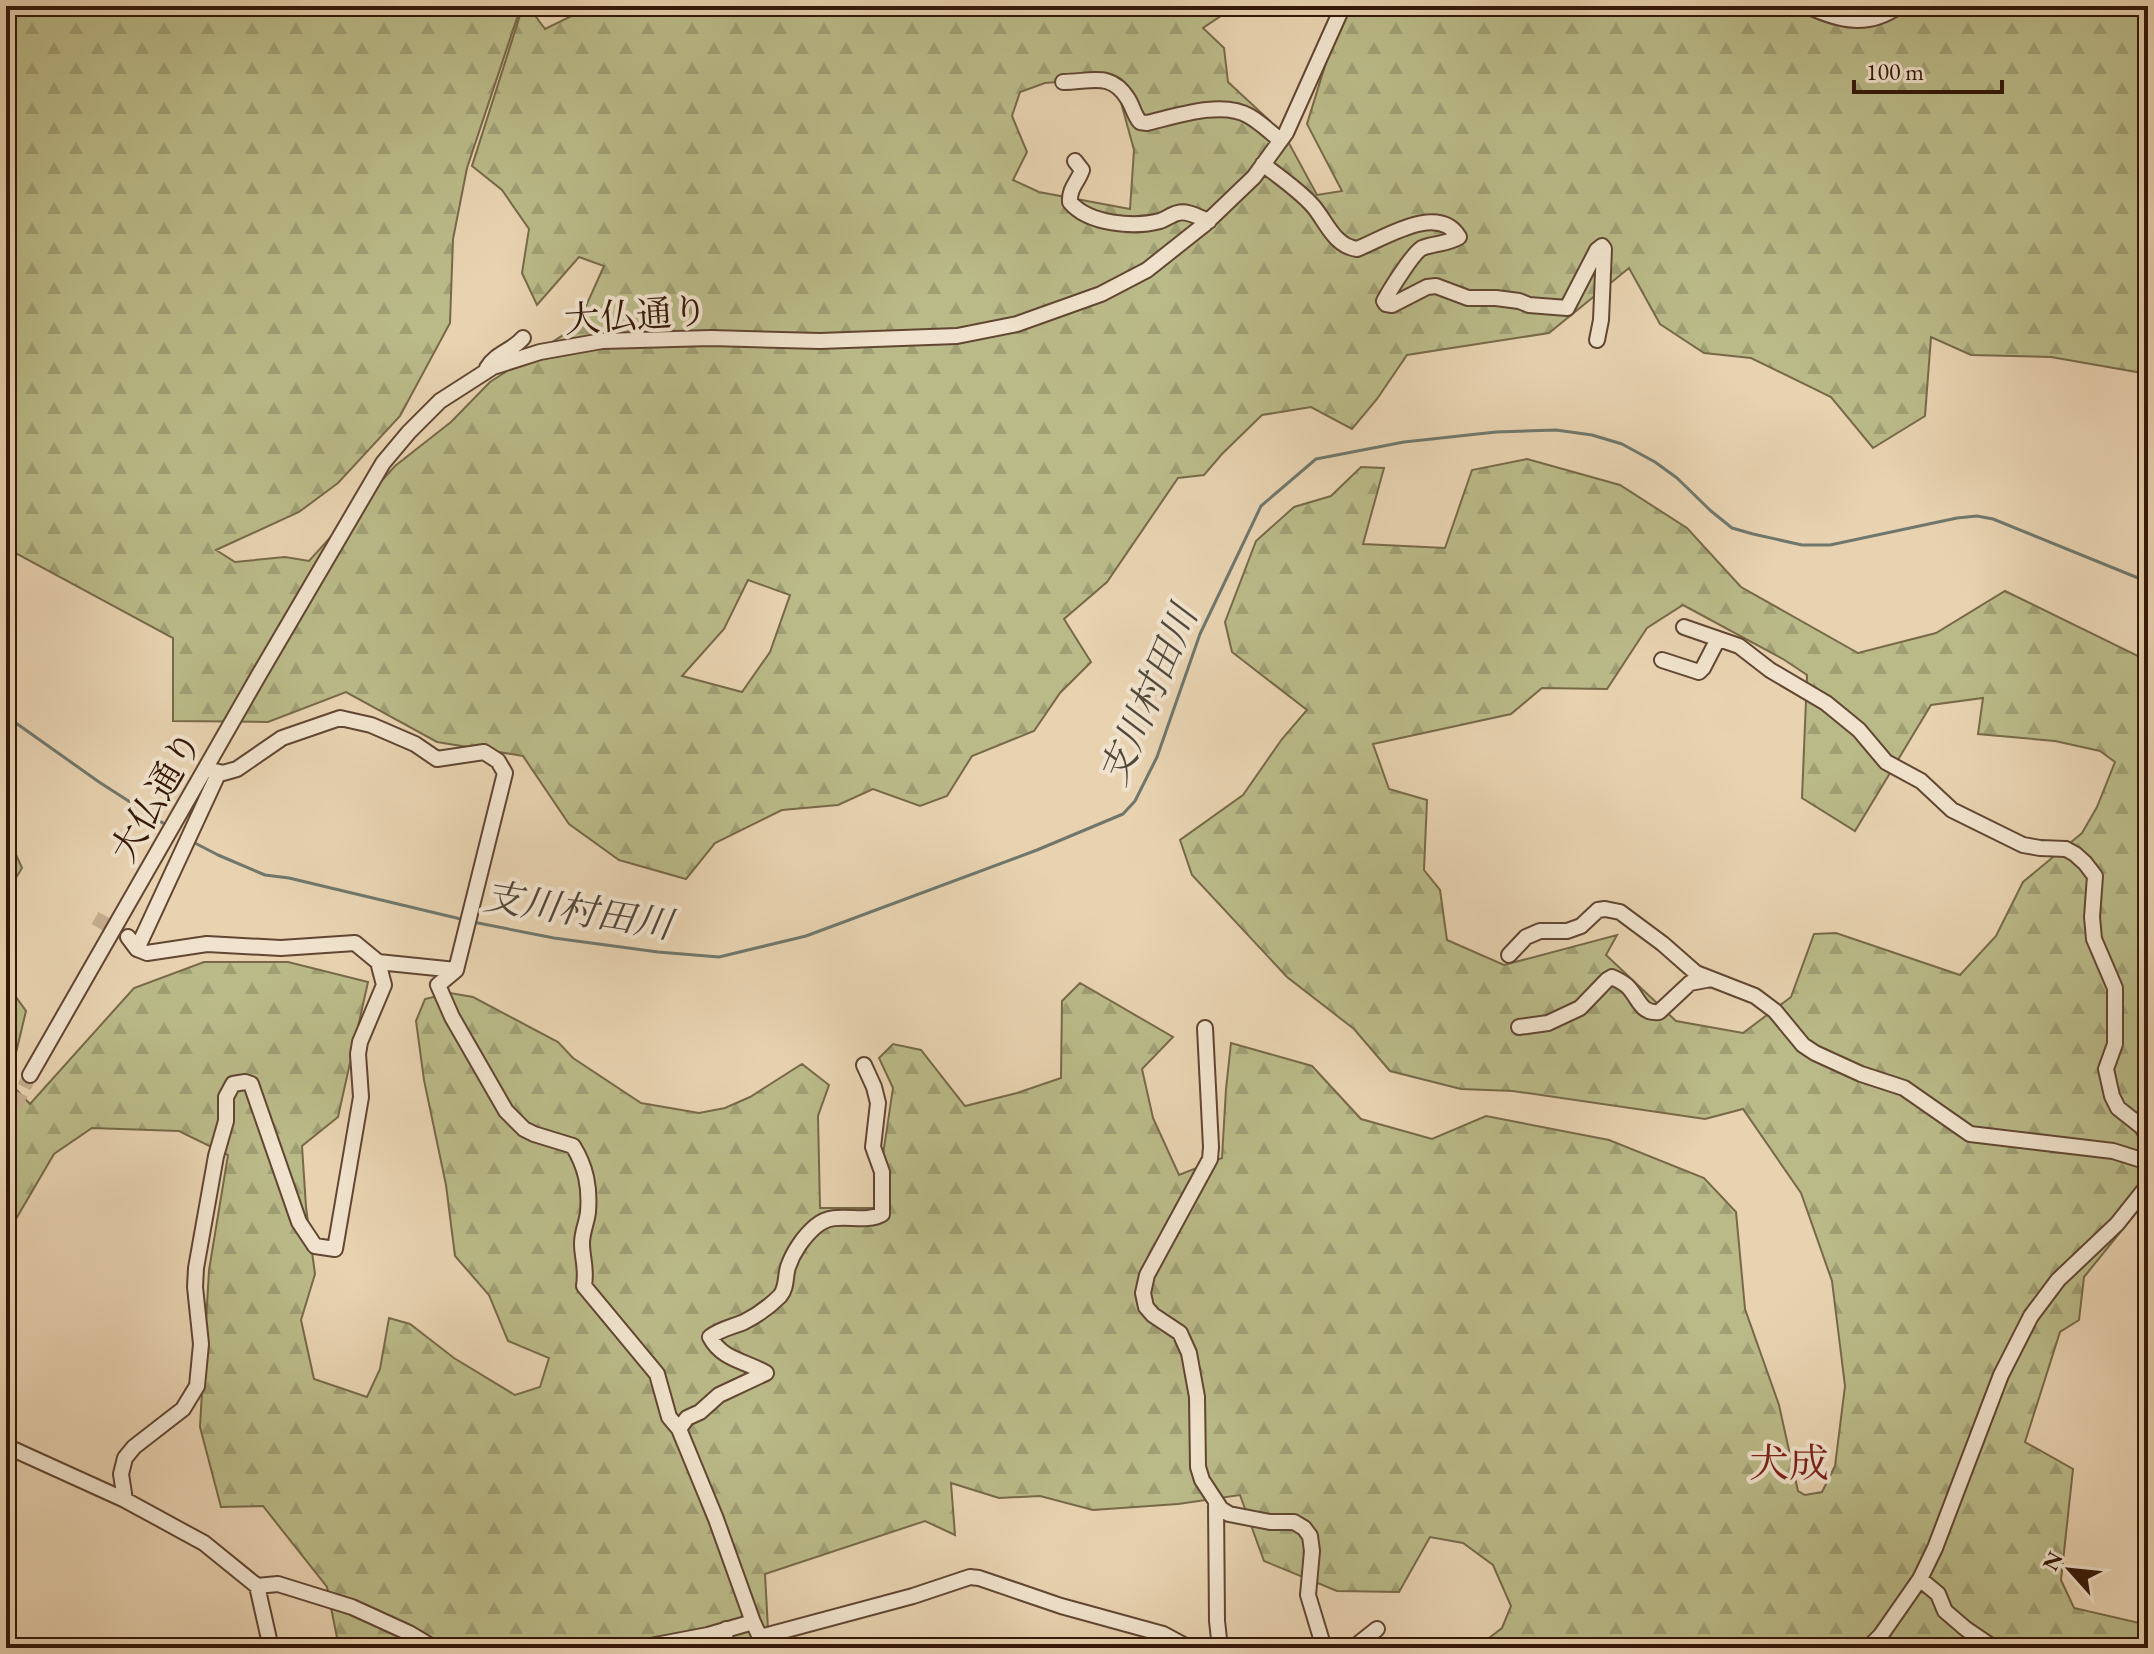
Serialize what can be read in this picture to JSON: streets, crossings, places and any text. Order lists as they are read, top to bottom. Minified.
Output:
{"streets":{"street":["大仏通り"]},"districts":["犬成"],"water":["支川村田川"],"scale_bar":"100 m","north":"top left"}
